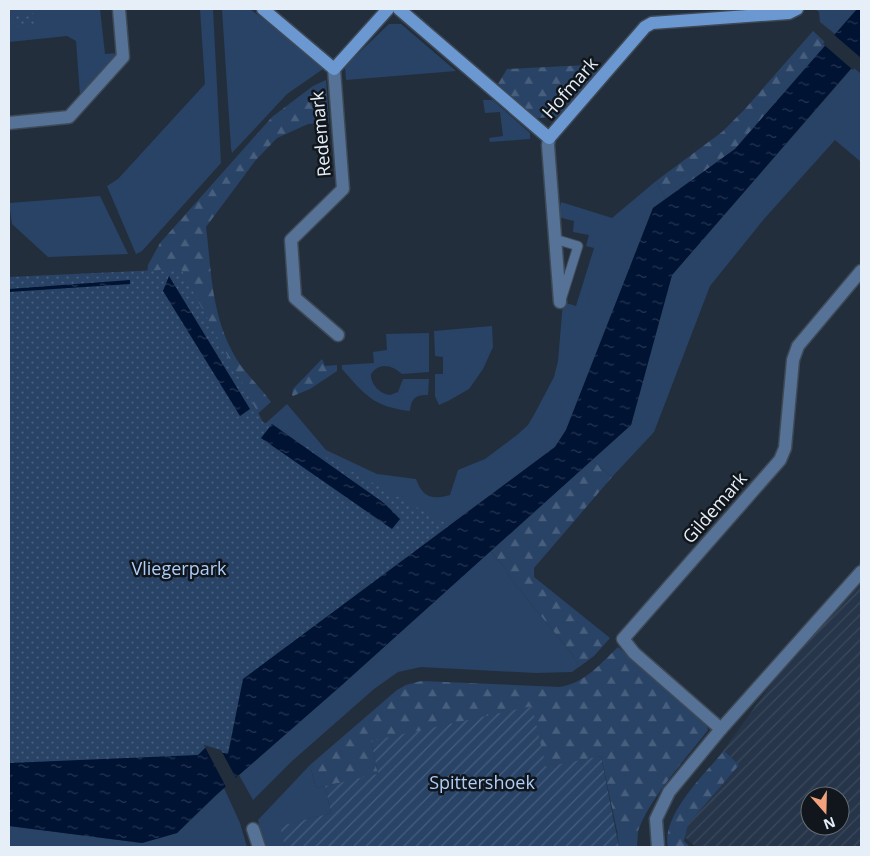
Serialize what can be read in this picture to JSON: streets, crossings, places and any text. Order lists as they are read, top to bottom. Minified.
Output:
{"streets":{"street":["Hofmark","Redemark","Gildemark"]},"parks":["Vliegerpark","Spittershoek"],"north":"bottom"}
